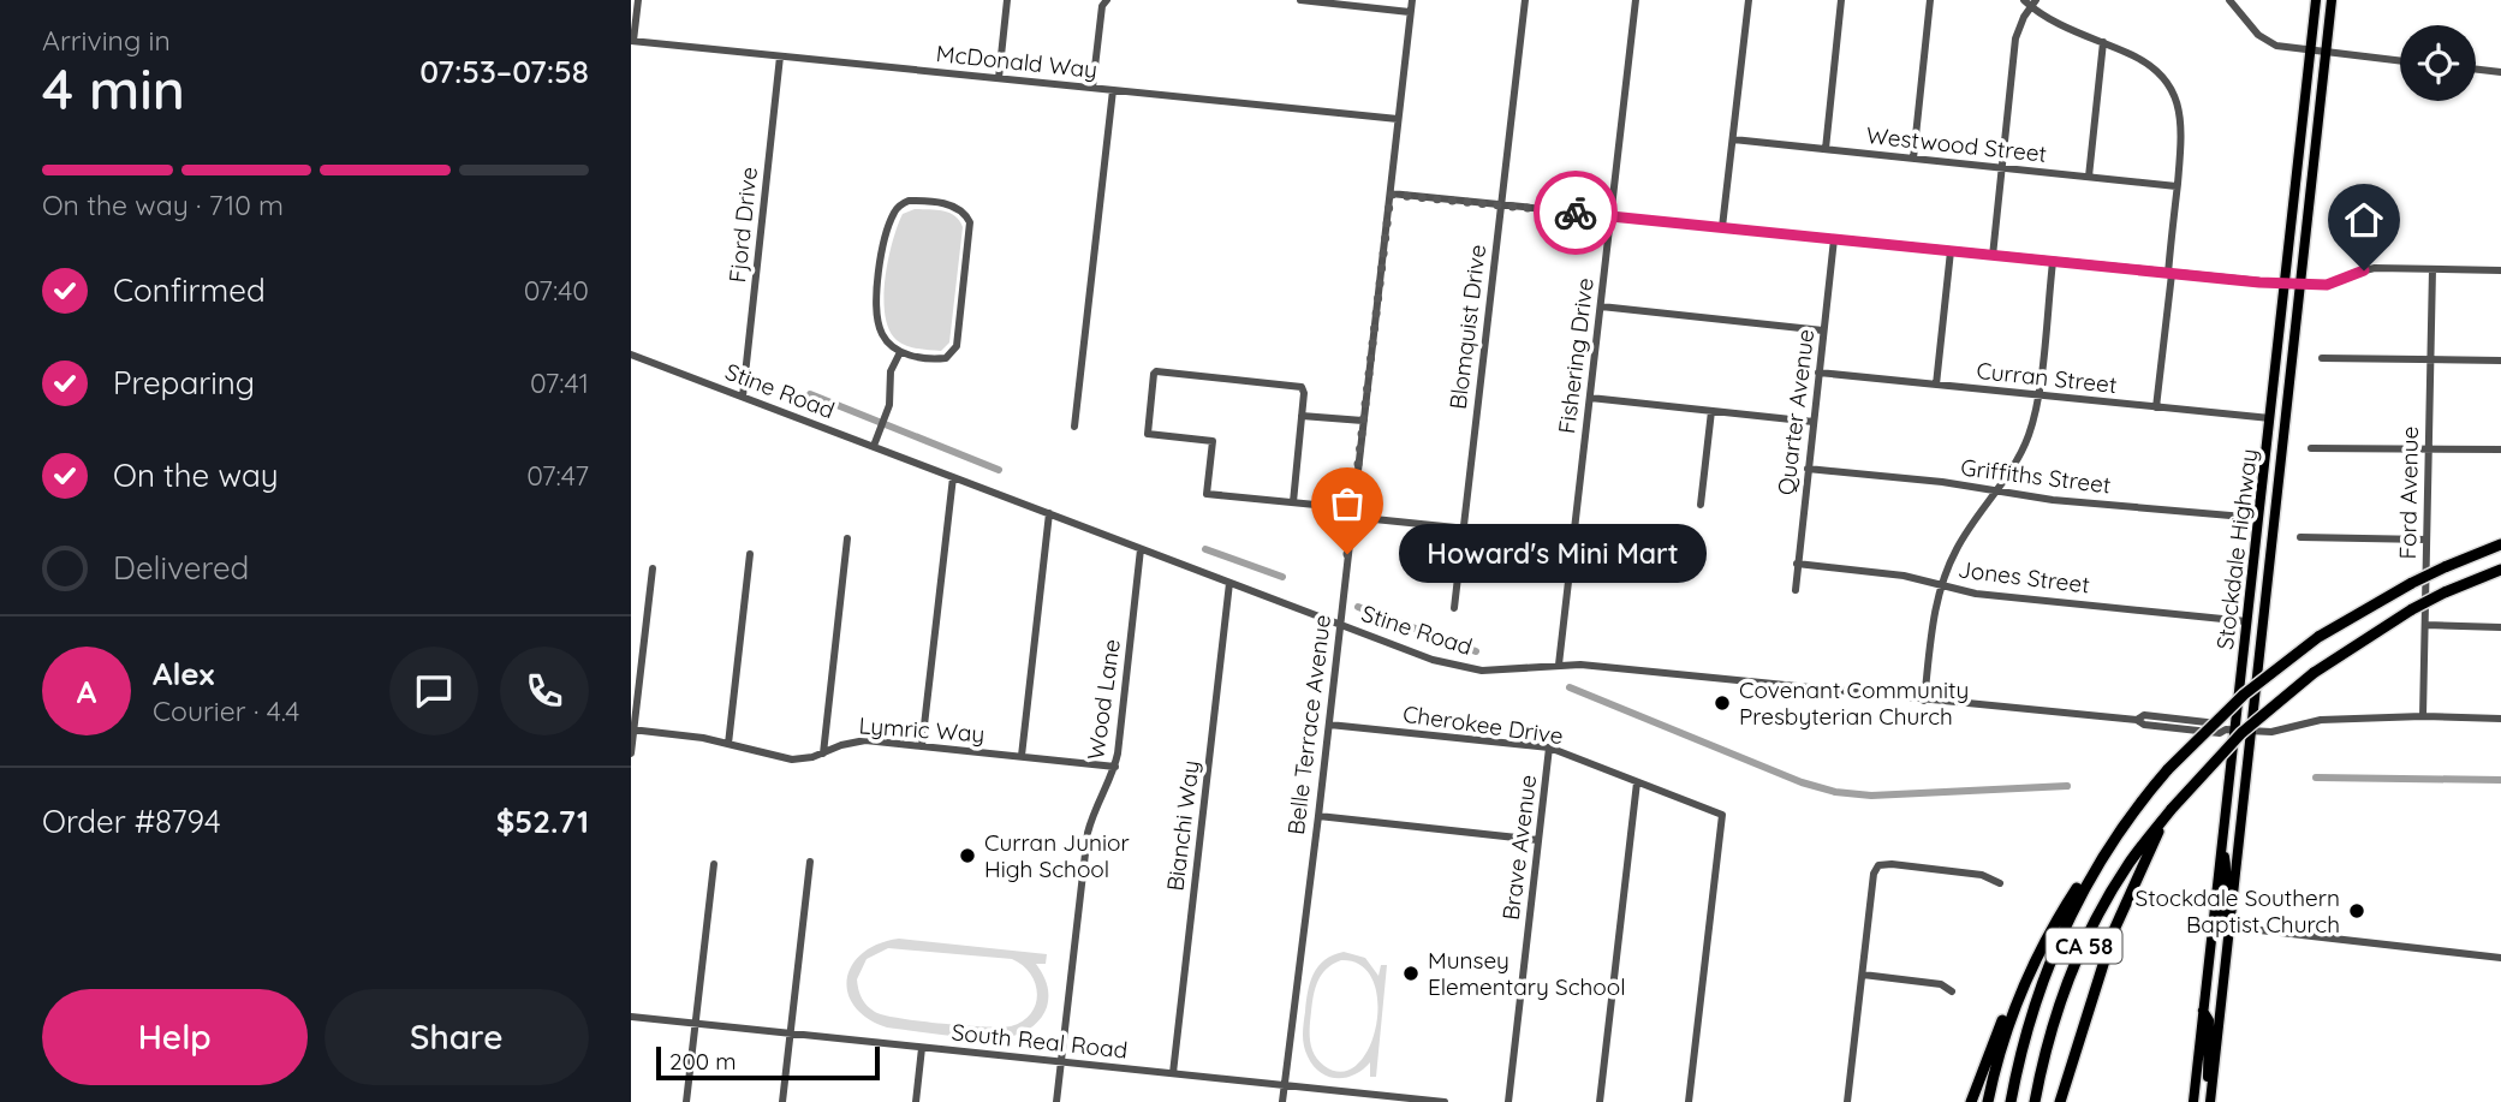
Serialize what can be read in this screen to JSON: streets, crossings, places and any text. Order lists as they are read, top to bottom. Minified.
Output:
{"streets":{"highway":["CA 58"],"main road":["Stockdale Highway"],"street":["McDonald Way","Westwood Street","Fjord Drive","Blomquist Drive","Fishering Drive","Curran Street","Stine Road","Quarter Avenue","Griffiths Street","Ford Avenue","Jones Street","Wood Lane","Belle Terrace Avenue","Cherokee Drive","Lymric Way","Bianchi Way","Brave Avenue","South Real Road"]},"crossings":[["McDonald Way","Fjord Drive"],["McDonald Way","Belle Terrace Avenue"],["Fjord Drive","Stine Road"],["Fishering Drive","Stine Road"],["Curran Street","Quarter Avenue"],["Curran Street","Stockdale Highway"],["Stine Road","Ford Avenue"],["Stine Road","Stockdale Highway"],["Stine Road","Wood Lane"],["Stine Road","Belle Terrace Avenue"],["Stine Road","Bianchi Way"],["Quarter Avenue","Griffiths Street"],["Quarter Avenue","Jones Street"],["Griffiths Street","Stockdale Highway"],["Stockdale Highway","Jones Street"],["Wood Lane","Lymric Way"],["Wood Lane","South Real Road"],["Belle Terrace Avenue","Cherokee Drive"],["Belle Terrace Avenue","South Real Road"],["Cherokee Drive","Brave Avenue"],["Bianchi Way","South Real Road"]],"places":["Howard's Mini Mart","Covenant Community Presbyterian Church","Curran Junior High School","Stockdale Southern Baptist Church","Munsey Elementary School"],"scale_bar":"200 m","page":{"heading":["4 min","Arriving in","07:53–07:58"],"panel":["Alex","Courier · 4.4","Order #8794","$52.71"],"bar":"On the way · 710 m","list":[["Confirmed","07:40"],["Preparing","07:41"],["On the way","07:47"],"Delivered"],"bubble":"Howard's Mini Mart","round":"A","buttons":["Help","Share"],"scale":"200 m"}}
